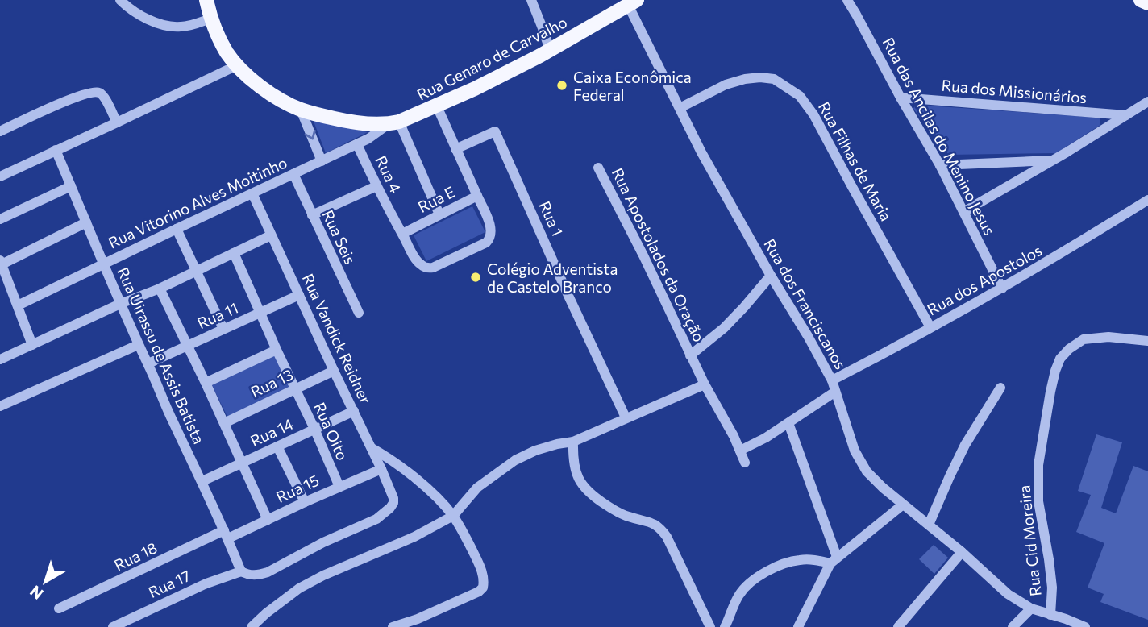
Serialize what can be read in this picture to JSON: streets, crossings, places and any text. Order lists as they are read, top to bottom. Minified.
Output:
{"streets":{"main road":["Rua Genaro de Carvalho"],"street":["Rua dos Missionários","Rua das Ancilas do Menino Jesus","Rua Filhas de Maria","Rua 4","Rua E","Rua Vitorino Alves Moitinho","Rua 1","Rua Seis","Rua Apostolados da Oração","Rua dos Apostolos","Rua dos Franciscanos","Rua 11","Rua Vandick Reidner","Rua Uirassu de Assis Batista","Rua 13","Rua Oito","Rua 14","Rua 15","Rua Cid Moreira","Rua 18","Rua 17"]},"crossings":[["Rua Genaro de Carvalho","Rua Vitorino Alves Moitinho"],["Rua Genaro de Carvalho","Rua dos Franciscanos"],["Rua dos Missionários","Rua das Ancilas do Menino Jesus"],["Rua das Ancilas do Menino Jesus","Rua dos Apostolos"],["Rua Filhas de Maria","Rua dos Apostolos"],["Rua Filhas de Maria","Rua dos Franciscanos"],["Rua 4","Rua E"],["Rua 4","Rua Vitorino Alves Moitinho"],["Rua Vitorino Alves Moitinho","Rua Seis"],["Rua Vitorino Alves Moitinho","Rua Vandick Reidner"],["Rua Vitorino Alves Moitinho","Rua Uirassu de Assis Batista"],["Rua dos Apostolos","Rua dos Franciscanos"],["Rua dos Franciscanos","Rua Cid Moreira"],["Rua 11","Rua Vandick Reidner"],["Rua 11","Rua Uirassu de Assis Batista"],["Rua Vandick Reidner","Rua Uirassu de Assis Batista"],["Rua Vandick Reidner","Rua 13"],["Rua Vandick Reidner","Rua 14"],["Rua Vandick Reidner","Rua 15"],["Rua Vandick Reidner","Rua 17"],["Rua Uirassu de Assis Batista","Rua 14"],["Rua Uirassu de Assis Batista","Rua 15"],["Rua Uirassu de Assis Batista","Rua 18"],["Rua Uirassu de Assis Batista","Rua 17"],["Rua 13","Rua Oito"],["Rua Oito","Rua 14"],["Rua Oito","Rua 15"],["Rua 15","Rua 18"]],"places":["Caixa Econômica Federal","Colégio Adventista de Castelo Branco"],"north":"bottom left"}
